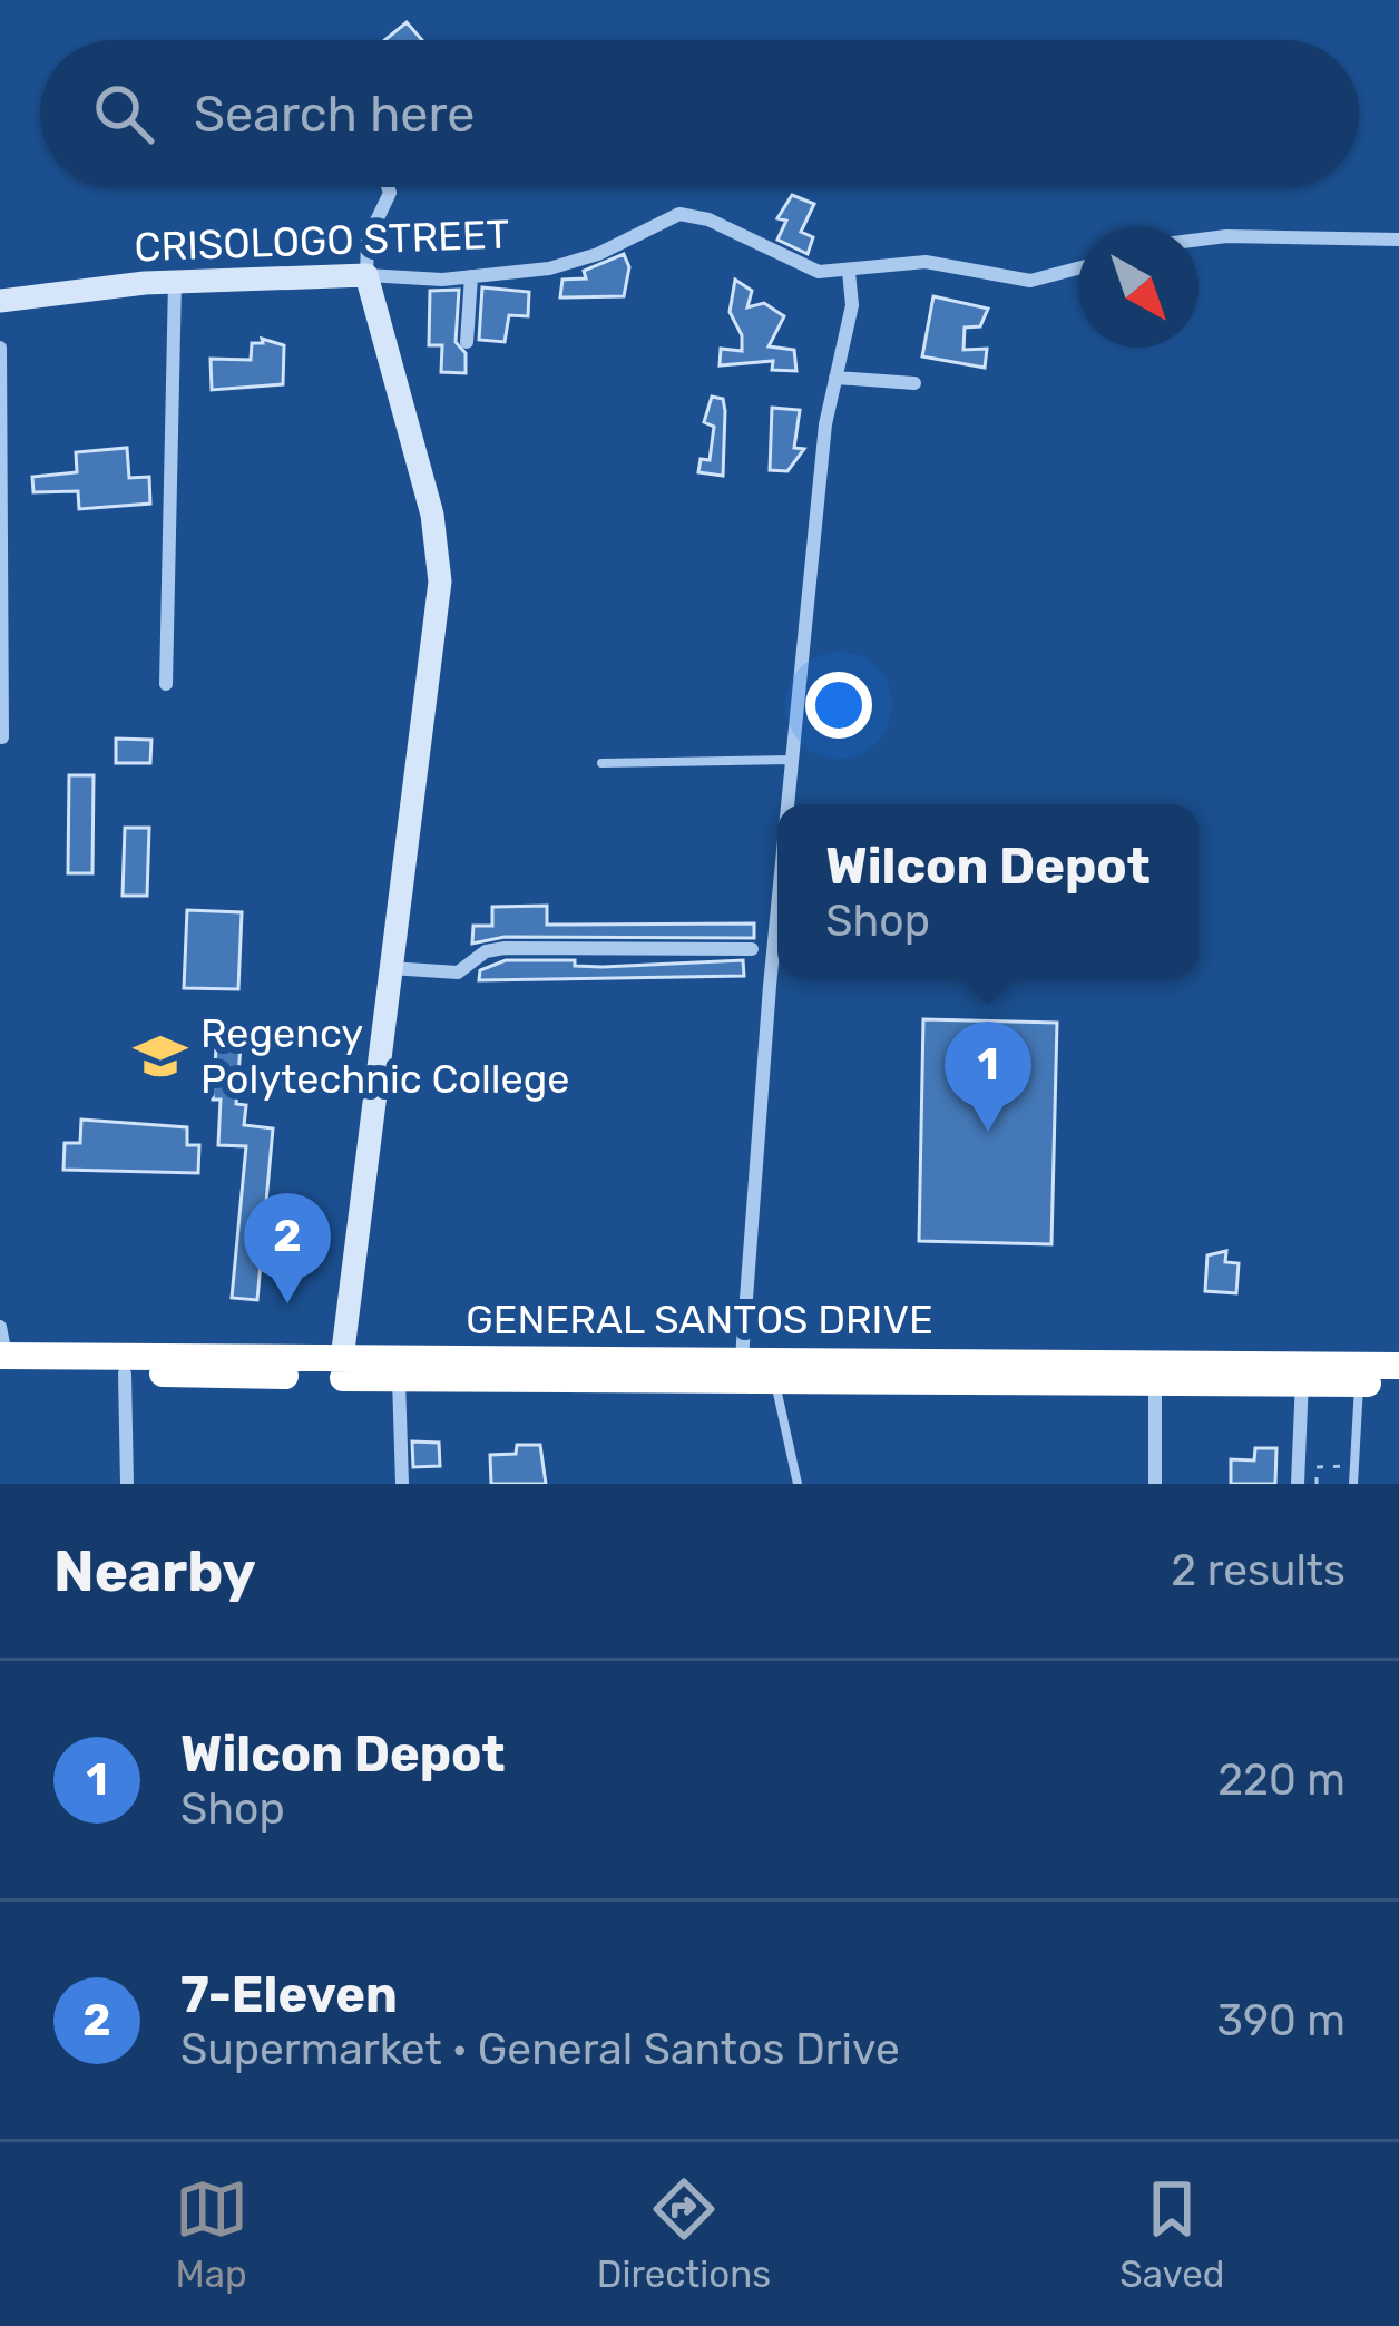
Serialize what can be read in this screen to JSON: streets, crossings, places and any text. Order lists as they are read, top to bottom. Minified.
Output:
{"streets":{"highway":["GENERAL SANTOS DRIVE"],"street":["CRISOLOGO STREET"]},"places":{"school or university":["Regency Polytechnic College"]},"north":"bottom right","page":{"search":"Search here","popup":["Wilcon Depot","Shop"],"pins":["1","2"],"heading":["Nearby","2 results"],"list":[{"mark":"1","name":"Wilcon Depot","note":"Shop","value":"220 m"},{"mark":"2","name":"7-Eleven","note":"Supermarket · General Santos Drive","value":"390 m"}],"nav":["Map","Directions","Saved"]}}
